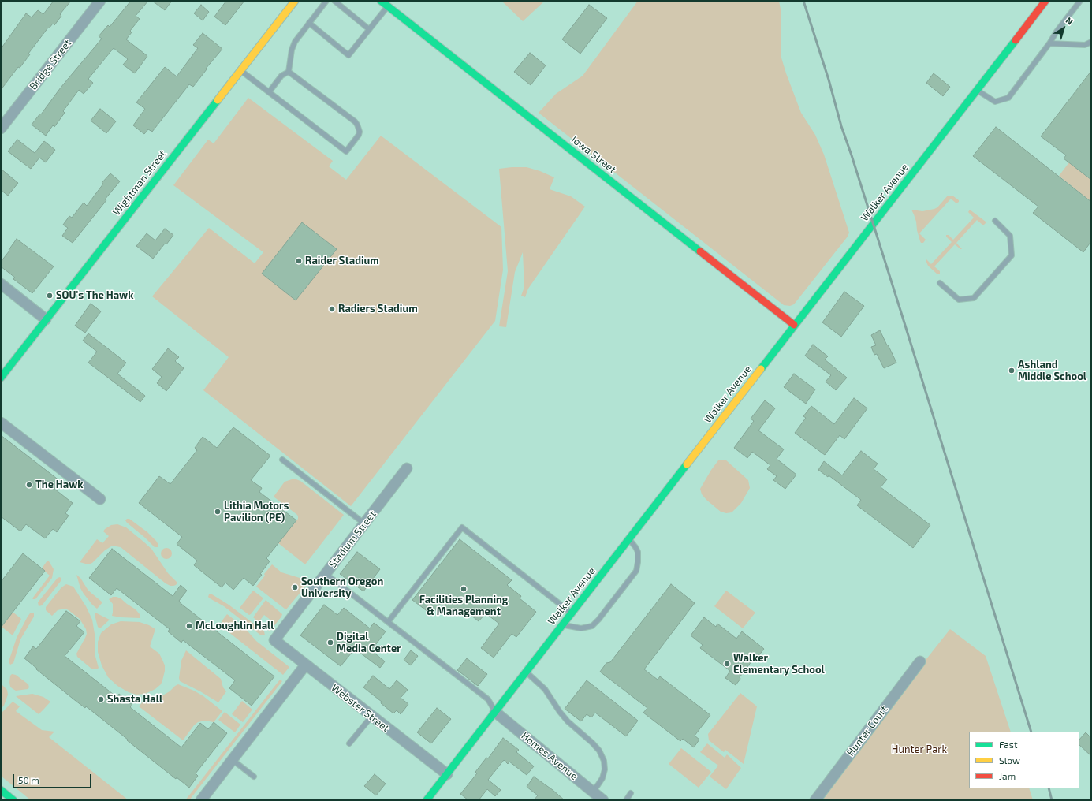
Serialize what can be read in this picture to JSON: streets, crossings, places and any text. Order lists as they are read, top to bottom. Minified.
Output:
{"streets":{"street":["Bridge Street","Iowa Street","Wightman Street","Walker Avenue","Stadium Street","Webster Street","Hunter Court","Homes Avenue"]},"crossings":[["Iowa Street","Walker Avenue"],["Walker Avenue","Webster Street"],["Walker Avenue","Homes Avenue"],["Stadium Street","Webster Street"]],"parks":["Hunter Park"],"places":["Raider Stadium","SOU's The Hawk","Radiers Stadium","Ashland Middle School","The Hawk","Lithia Motors Pavilion (PE)","Southern Oregon University","Facilities Planning & Management","McLoughlin Hall","Digital Media Center","Walker Elementary School","Shasta Hall"],"legend":["Fast","Slow","Jam"],"scale_bar":"50 m","north":"top right"}
